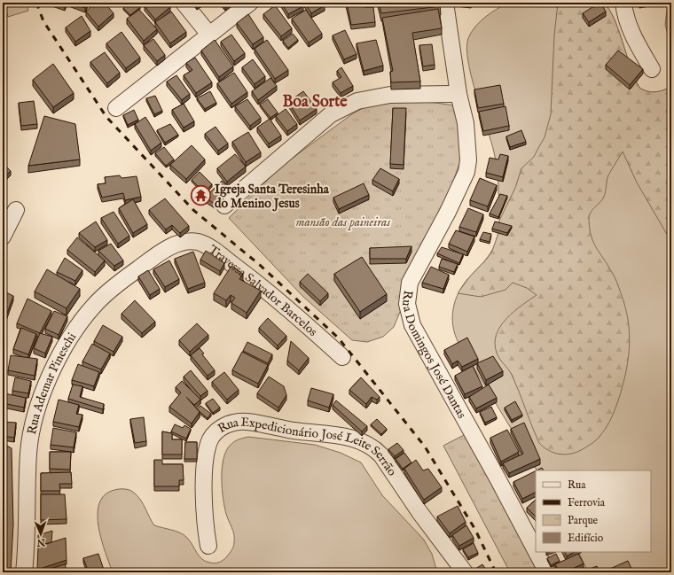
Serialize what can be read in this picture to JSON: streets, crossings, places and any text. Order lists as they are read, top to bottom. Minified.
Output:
{"streets":{"street":["Travessa Salvador Barcelos","Rua Domingos José Dantas","Rua Ademar Pineschi","Rua Expedicionário José Leite Serrão"]},"crossings":[["Travessa Salvador Barcelos","Rua Ademar Pineschi"]],"districts":["Boa Sorte"],"parks":["mansão das paineiras"],"places":{"temple":["Igreja Santa Teresinha do Menino Jesus"]},"legend":["Rua","Ferrovia","Parque","Edifício"],"north":"bottom"}
